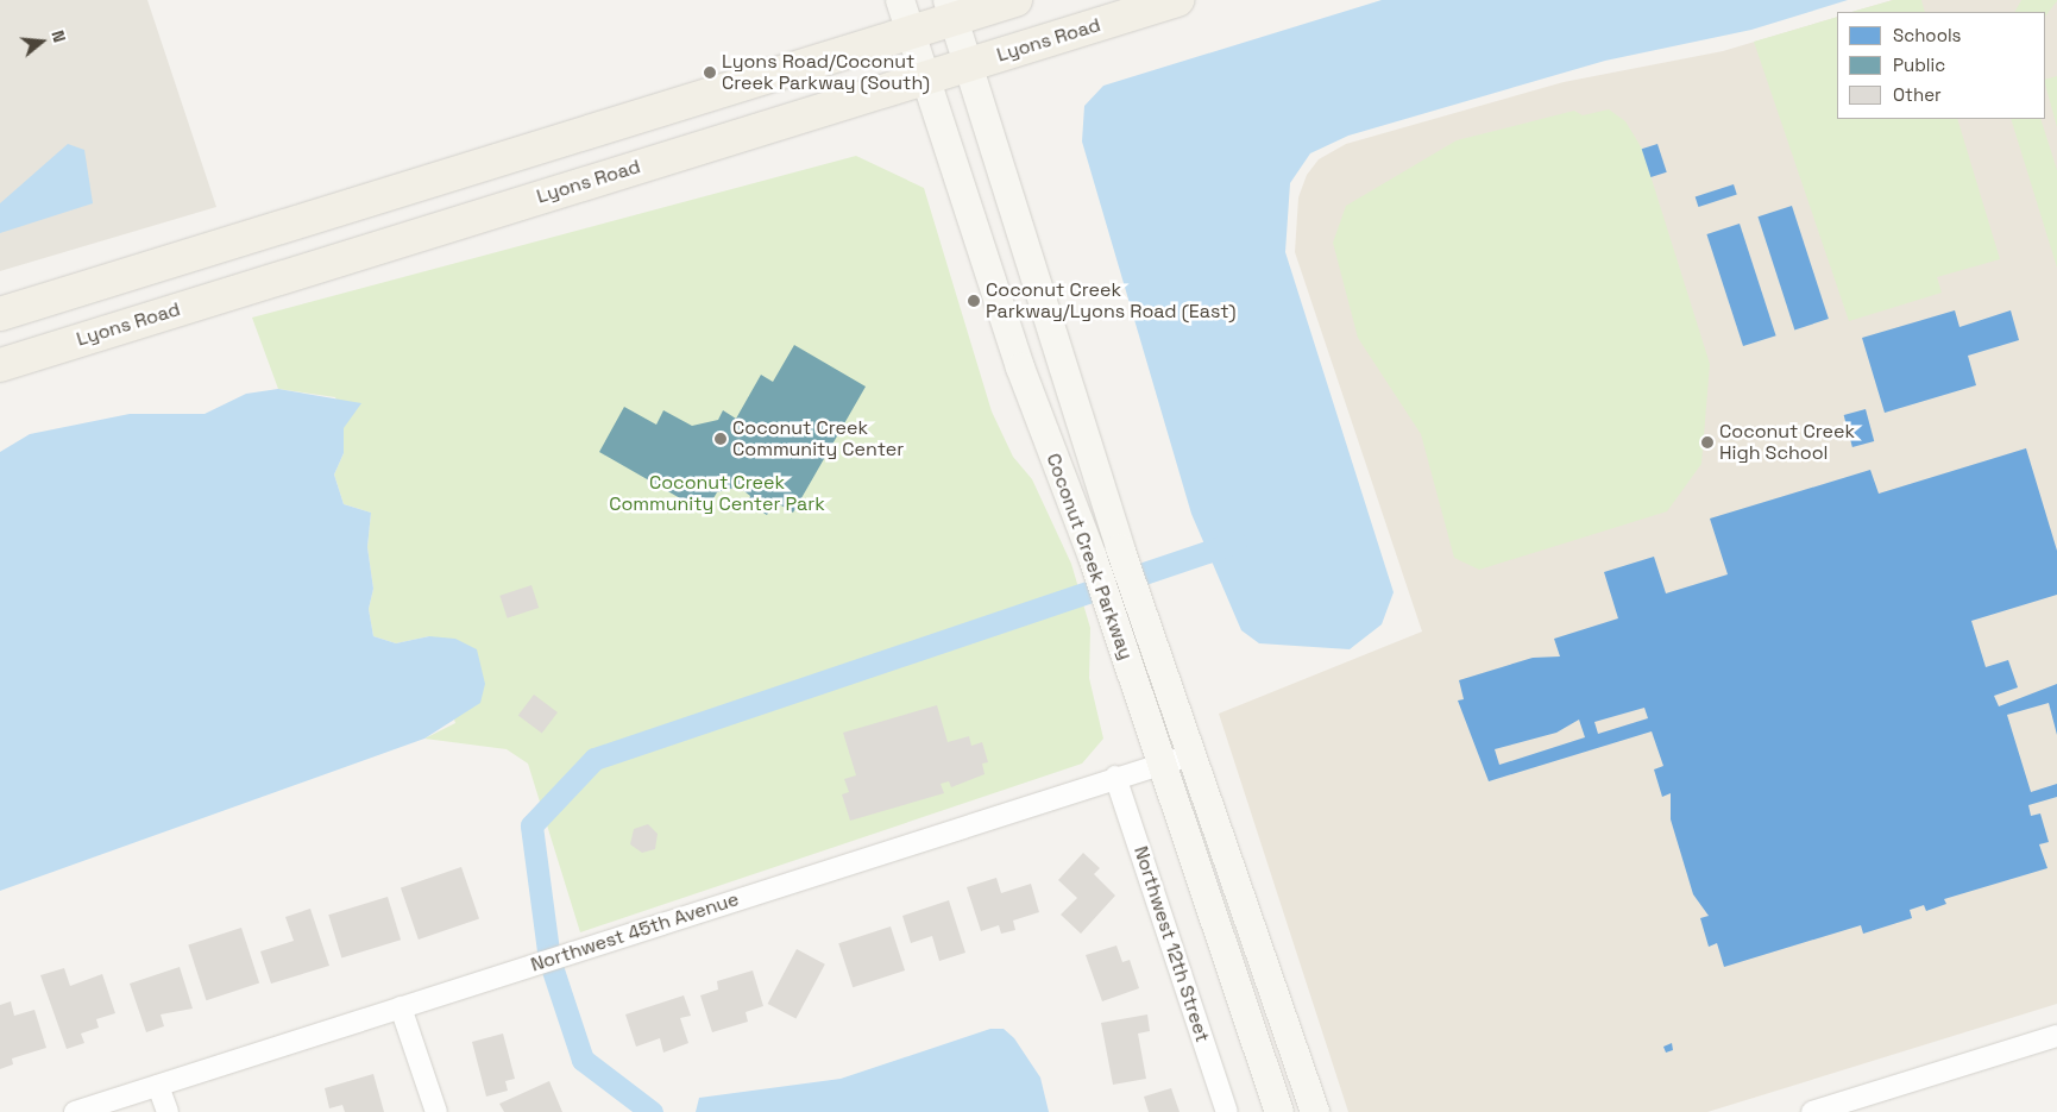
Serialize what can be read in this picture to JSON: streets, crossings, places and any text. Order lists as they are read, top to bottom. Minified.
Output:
{"streets":{"main road":["Lyons Road","Coconut Creek Parkway"],"street":["Northwest 45th Avenue","Northwest 12th Street"]},"crossings":[["Lyons Road","Coconut Creek Parkway"],["Coconut Creek Parkway","Northwest 45th Avenue"],["Northwest 45th Avenue","Northwest 12th Street"]],"parks":["Coconut Creek Community Center Park"],"places":["Lyons Road/Coconut Creek Parkway (South)","Coconut Creek Parkway/Lyons Road (East)","Coconut Creek Community Center","Coconut Creek High School"],"legend":["Schools","Public","Other"],"north":"right"}
